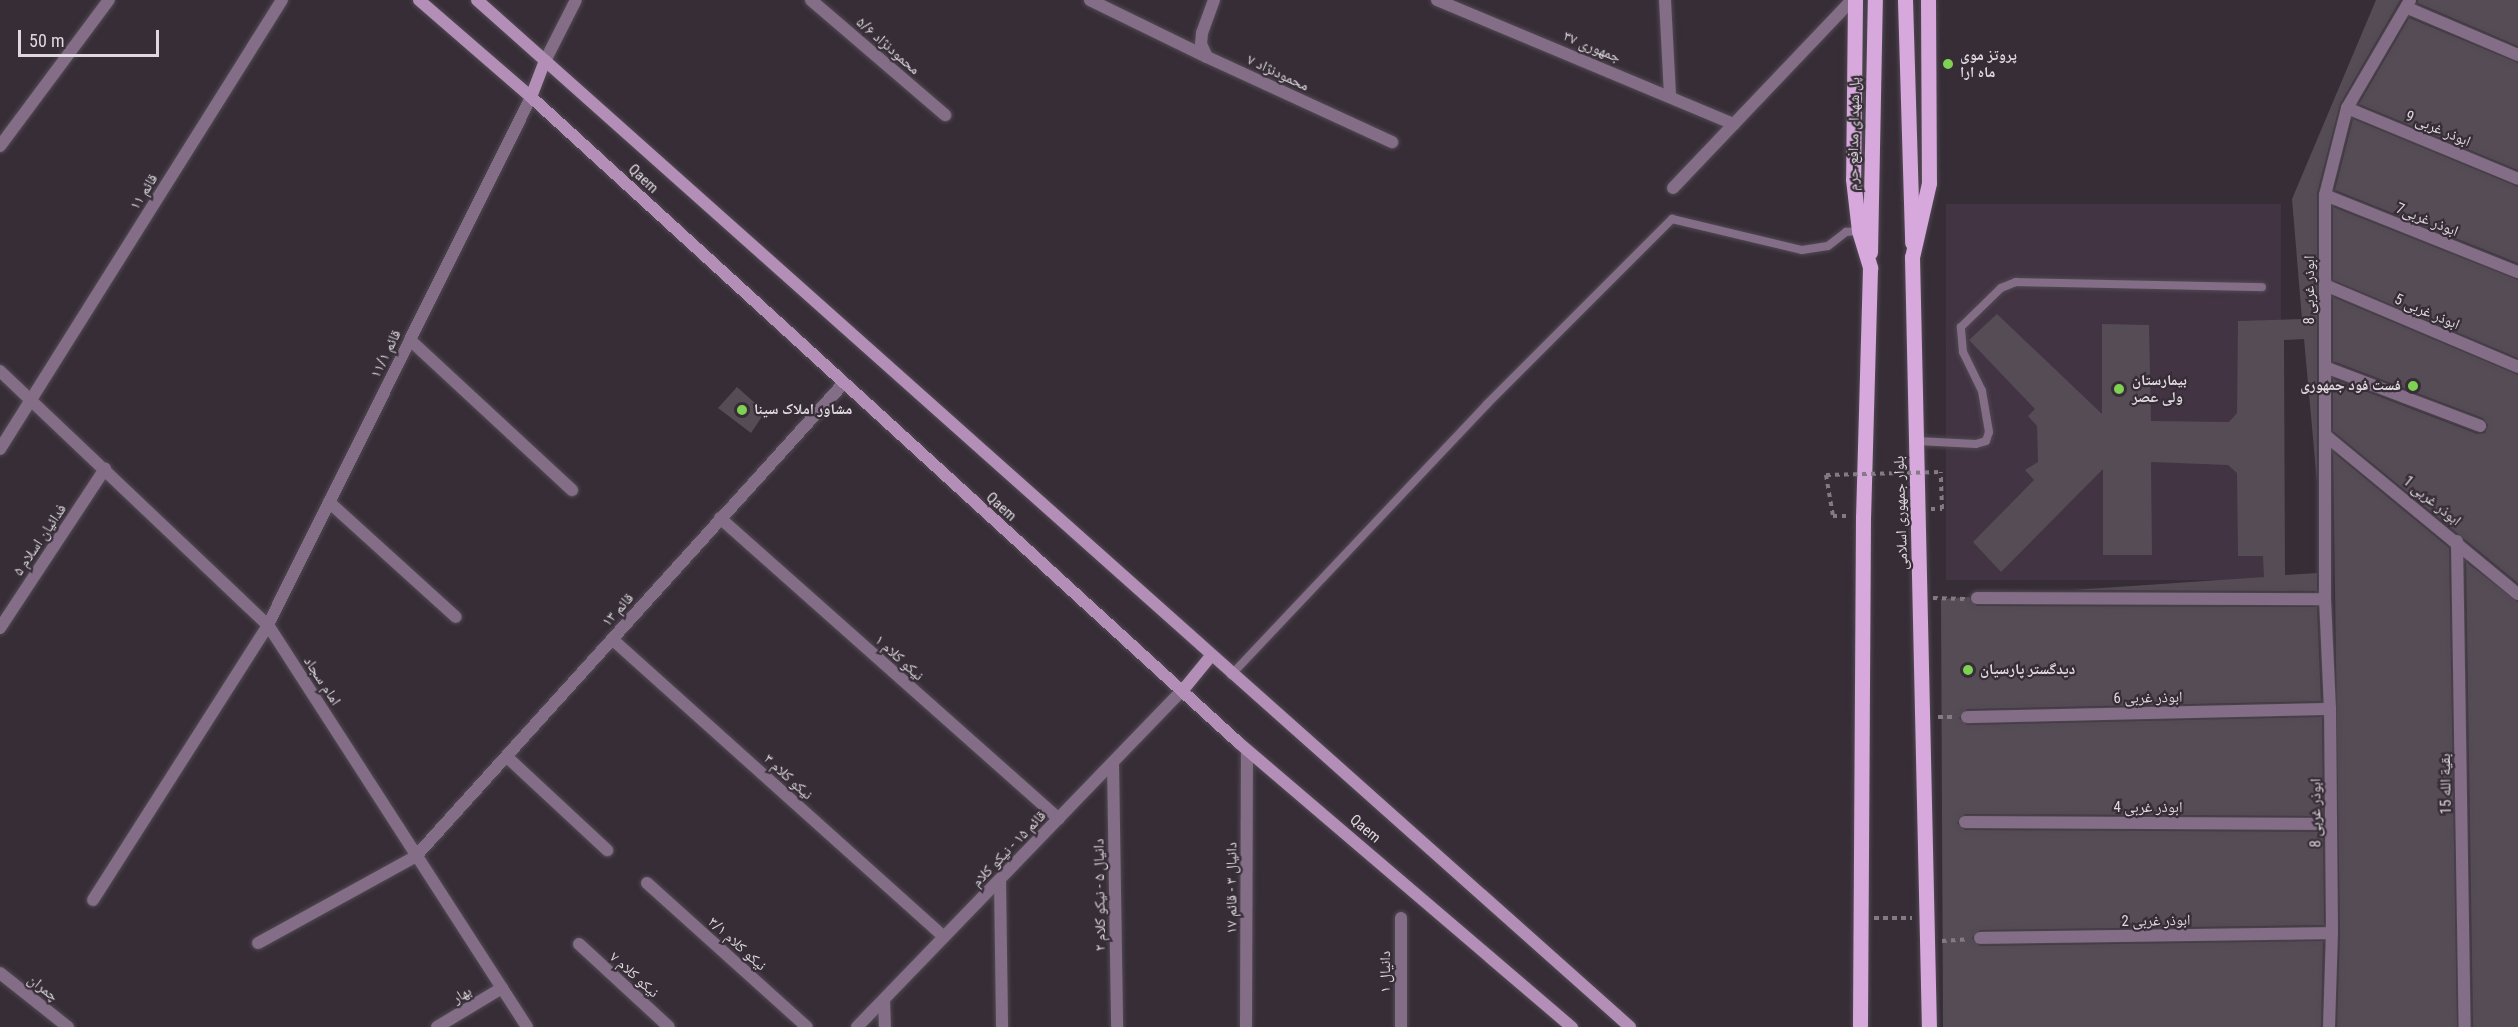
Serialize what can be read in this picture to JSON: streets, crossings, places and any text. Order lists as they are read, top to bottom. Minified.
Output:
{"streets":{"main road":["پل شهدای مدافع حرم","Qaem","بلوار جمهوری اسلامی"],"street":["محمودنژاد ۵/۶","جمهوری ۳۷","محمودنژاد ۷","ابوذر غربی 9","قائم ۱۱","ابوذر غربی7","ابوذر غربی 8","ابوذر غربی 5","قائم ۱۱/۱","ابوذر غربی 1","فدائیان اسلام ۵","قائم ۱۳","نیکو کلام ۱","امام سجاد","ابوذر غربی 6","نیکو کلام ۳","بقیة الله 15","ابوذر غربی 4","قائم ۱۵ - نیکو کلام","دانیال ۳ - قائم ۱۷","دانیال ۵ - نیکو کلام ۲","ابوذر غربی 2","نیکو کلام ۳/۱","دانیال ۱","نیکو کلام ٧","چمران","بهار"]},"crossings":[["ابوذر غربی 9","ابوذر غربی 8"],["Qaem","قائم ۱۱/۱"],["Qaem","قائم ۱۳"],["Qaem","قائم ۱۵ - نیکو کلام"],["Qaem","دانیال ۳ - قائم ۱۷"],["قائم ۱۱","امام سجاد"],["ابوذر غربی7","ابوذر غربی 8"],["ابوذر غربی 8","ابوذر غربی 5"],["ابوذر غربی 8","ابوذر غربی 1"],["ابوذر غربی 8","ابوذر غربی 6"],["ابوذر غربی 8","ابوذر غربی 4"],["ابوذر غربی 8","ابوذر غربی 2"],["قائم ۱۱/۱","امام سجاد"],["ابوذر غربی 1","بقیة الله 15"],["فدائیان اسلام ۵","امام سجاد"],["قائم ۱۳","نیکو کلام ۱"],["قائم ۱۳","امام سجاد"],["قائم ۱۳","نیکو کلام ۳"],["نیکو کلام ۱","قائم ۱۵ - نیکو کلام"],["امام سجاد","بهار"],["نیکو کلام ۳","قائم ۱۵ - نیکو کلام"],["قائم ۱۵ - نیکو کلام","دانیال ۵ - نیکو کلام ۲"]],"places":["پروتز موی ماه ارا","فست فود جمهوری","بیمارستان ولی عصر","مشاور املاک سینا","دیدگستر پارسیان"],"scale_bar":"50 m"}
